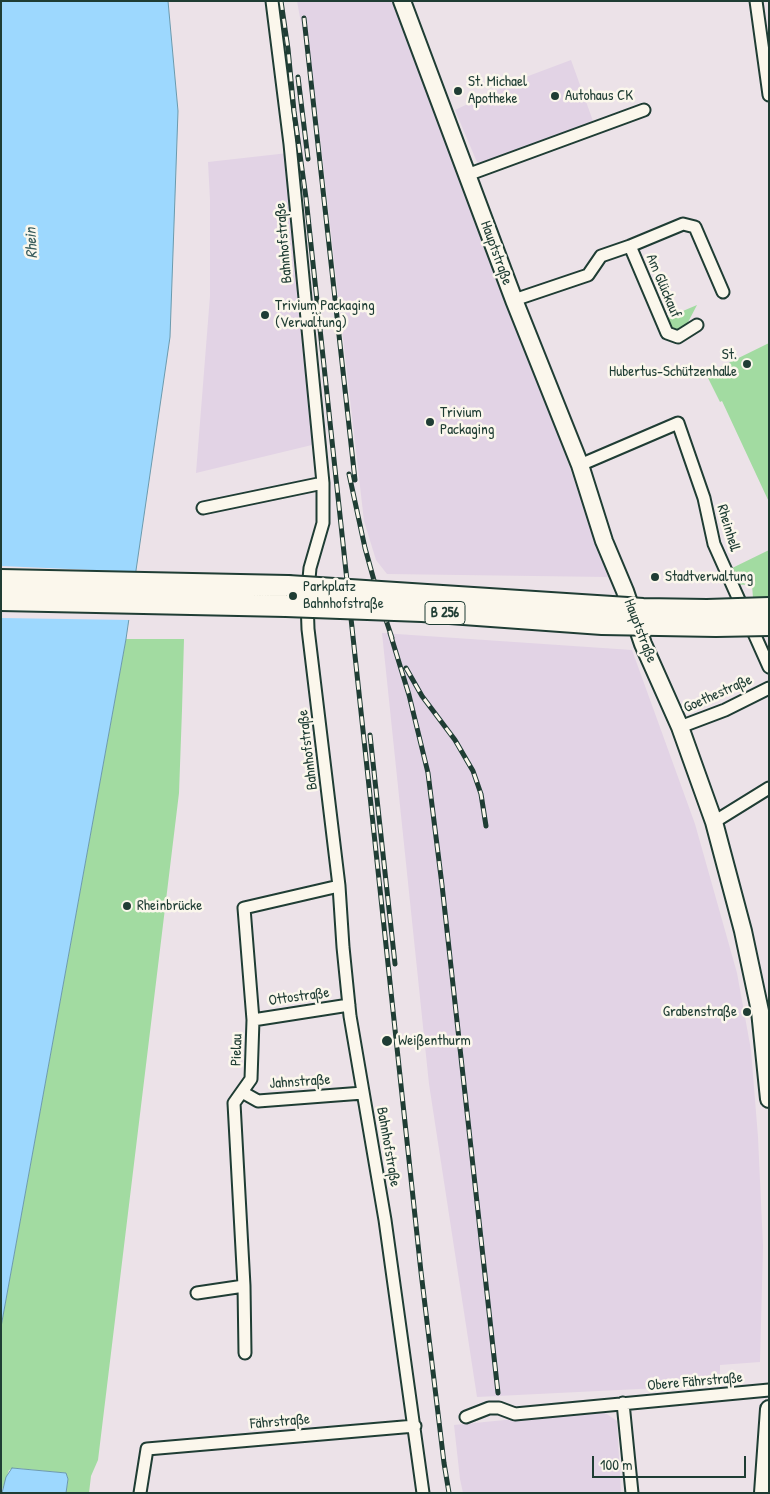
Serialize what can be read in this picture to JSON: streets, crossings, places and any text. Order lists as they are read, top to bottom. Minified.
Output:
{"streets":{"highway":["B 256"],"main road":["Hauptstraße"],"street":["Bahnhofstraße","Am Glückauf","Rheinhell","Goethestraße","Ottostraße","Pielau","Jahnstraße","Obere Fährstraße","Fährstraße"]},"crossings":[["Bahnhofstraße","Ottostraße"],["Bahnhofstraße","Pielau"],["Bahnhofstraße","Jahnstraße"],["Bahnhofstraße","Fährstraße"],["Hauptstraße","Am Glückauf"],["Hauptstraße","Rheinhell"],["Hauptstraße","Goethestraße"],["Ottostraße","Pielau"],["Pielau","Jahnstraße"]],"water":["Rhein"],"places":["St. Michael Apotheke","Autohaus CK","Trivium Packaging (Verwaltung)","St. Hubertus-Schützenhalle","Trivium Packaging","Stadtverwaltung","Parkplatz Bahnhofstraße","Rheinbrücke","Grabenstraße","Weißenthurm"],"scale_bar":"100 m"}
